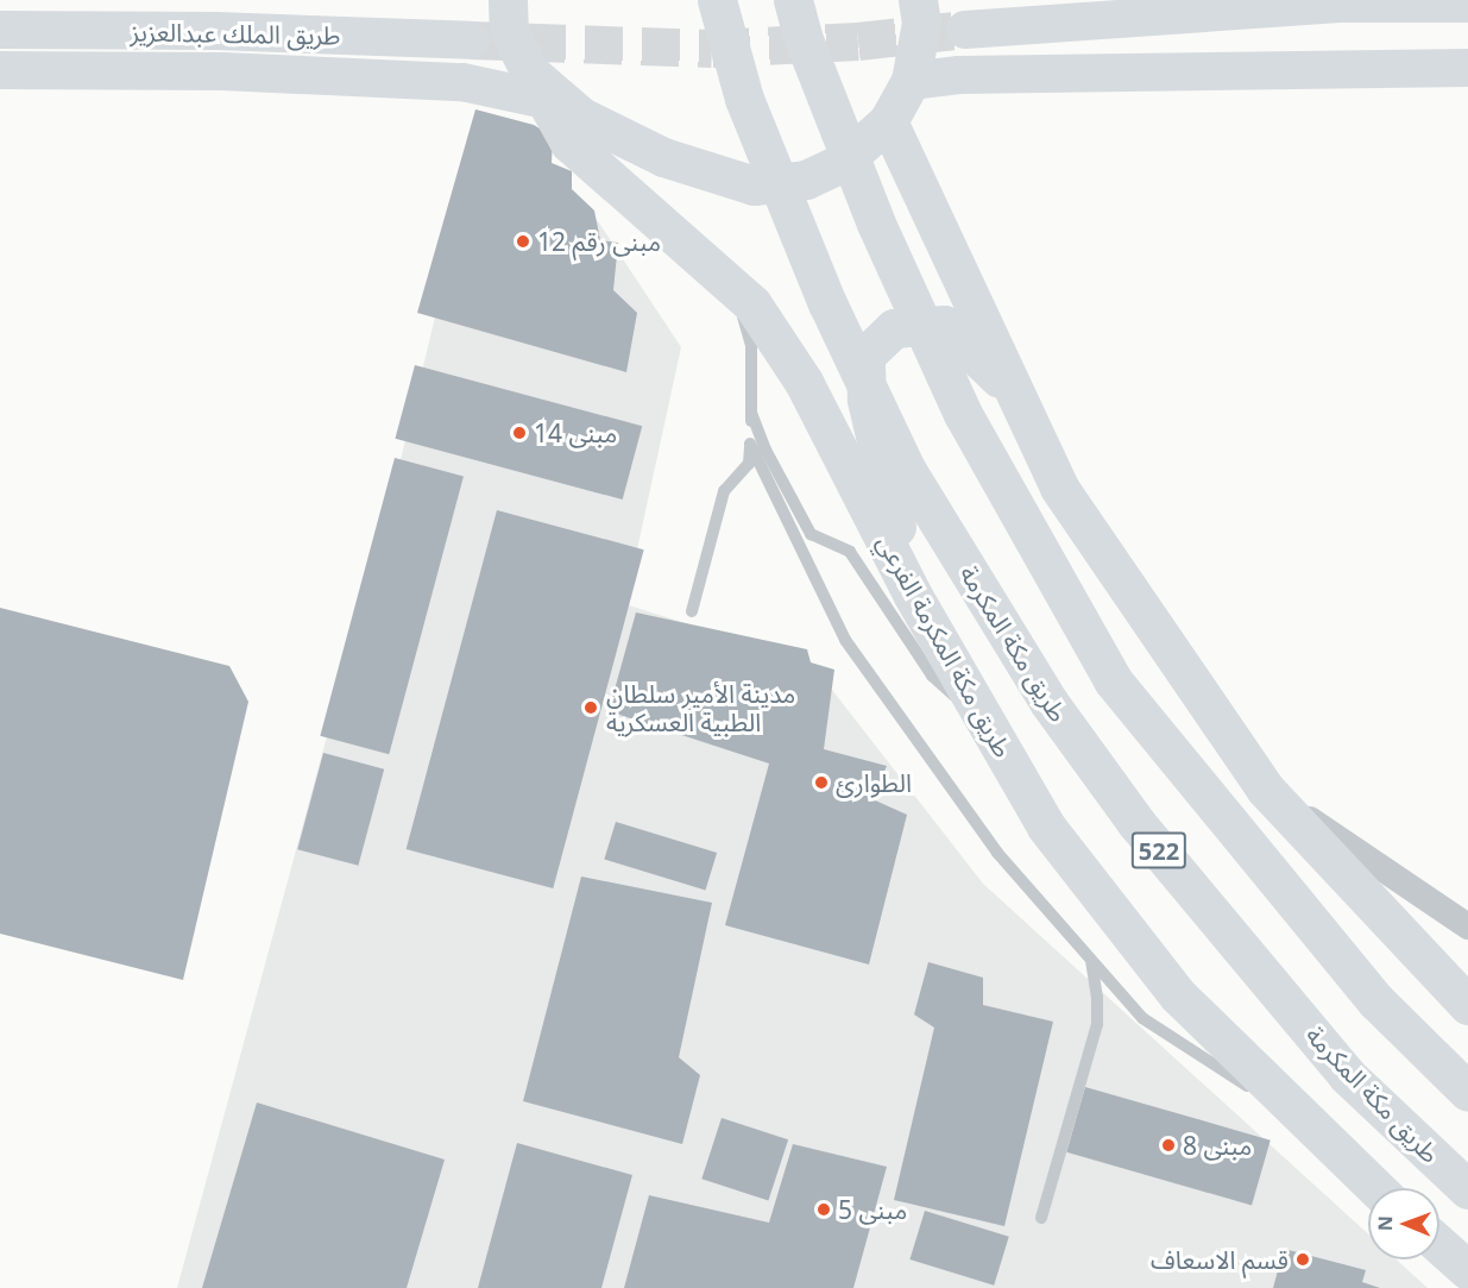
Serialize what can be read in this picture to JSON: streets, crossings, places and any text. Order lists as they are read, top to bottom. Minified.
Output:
{"streets":{"main road":["طريق الملك عبدالعزيز","طريق مكة المكرمة","طريق مكة المكرمة الفرعي","522"]},"places":["مبنى رقم 12","مبنى 14","مدينة الأمير سلطان الطبية العسكرية","الطوارئ","مبنى 8","مبنى 5","قسم الاسعاف"],"north":"left"}
